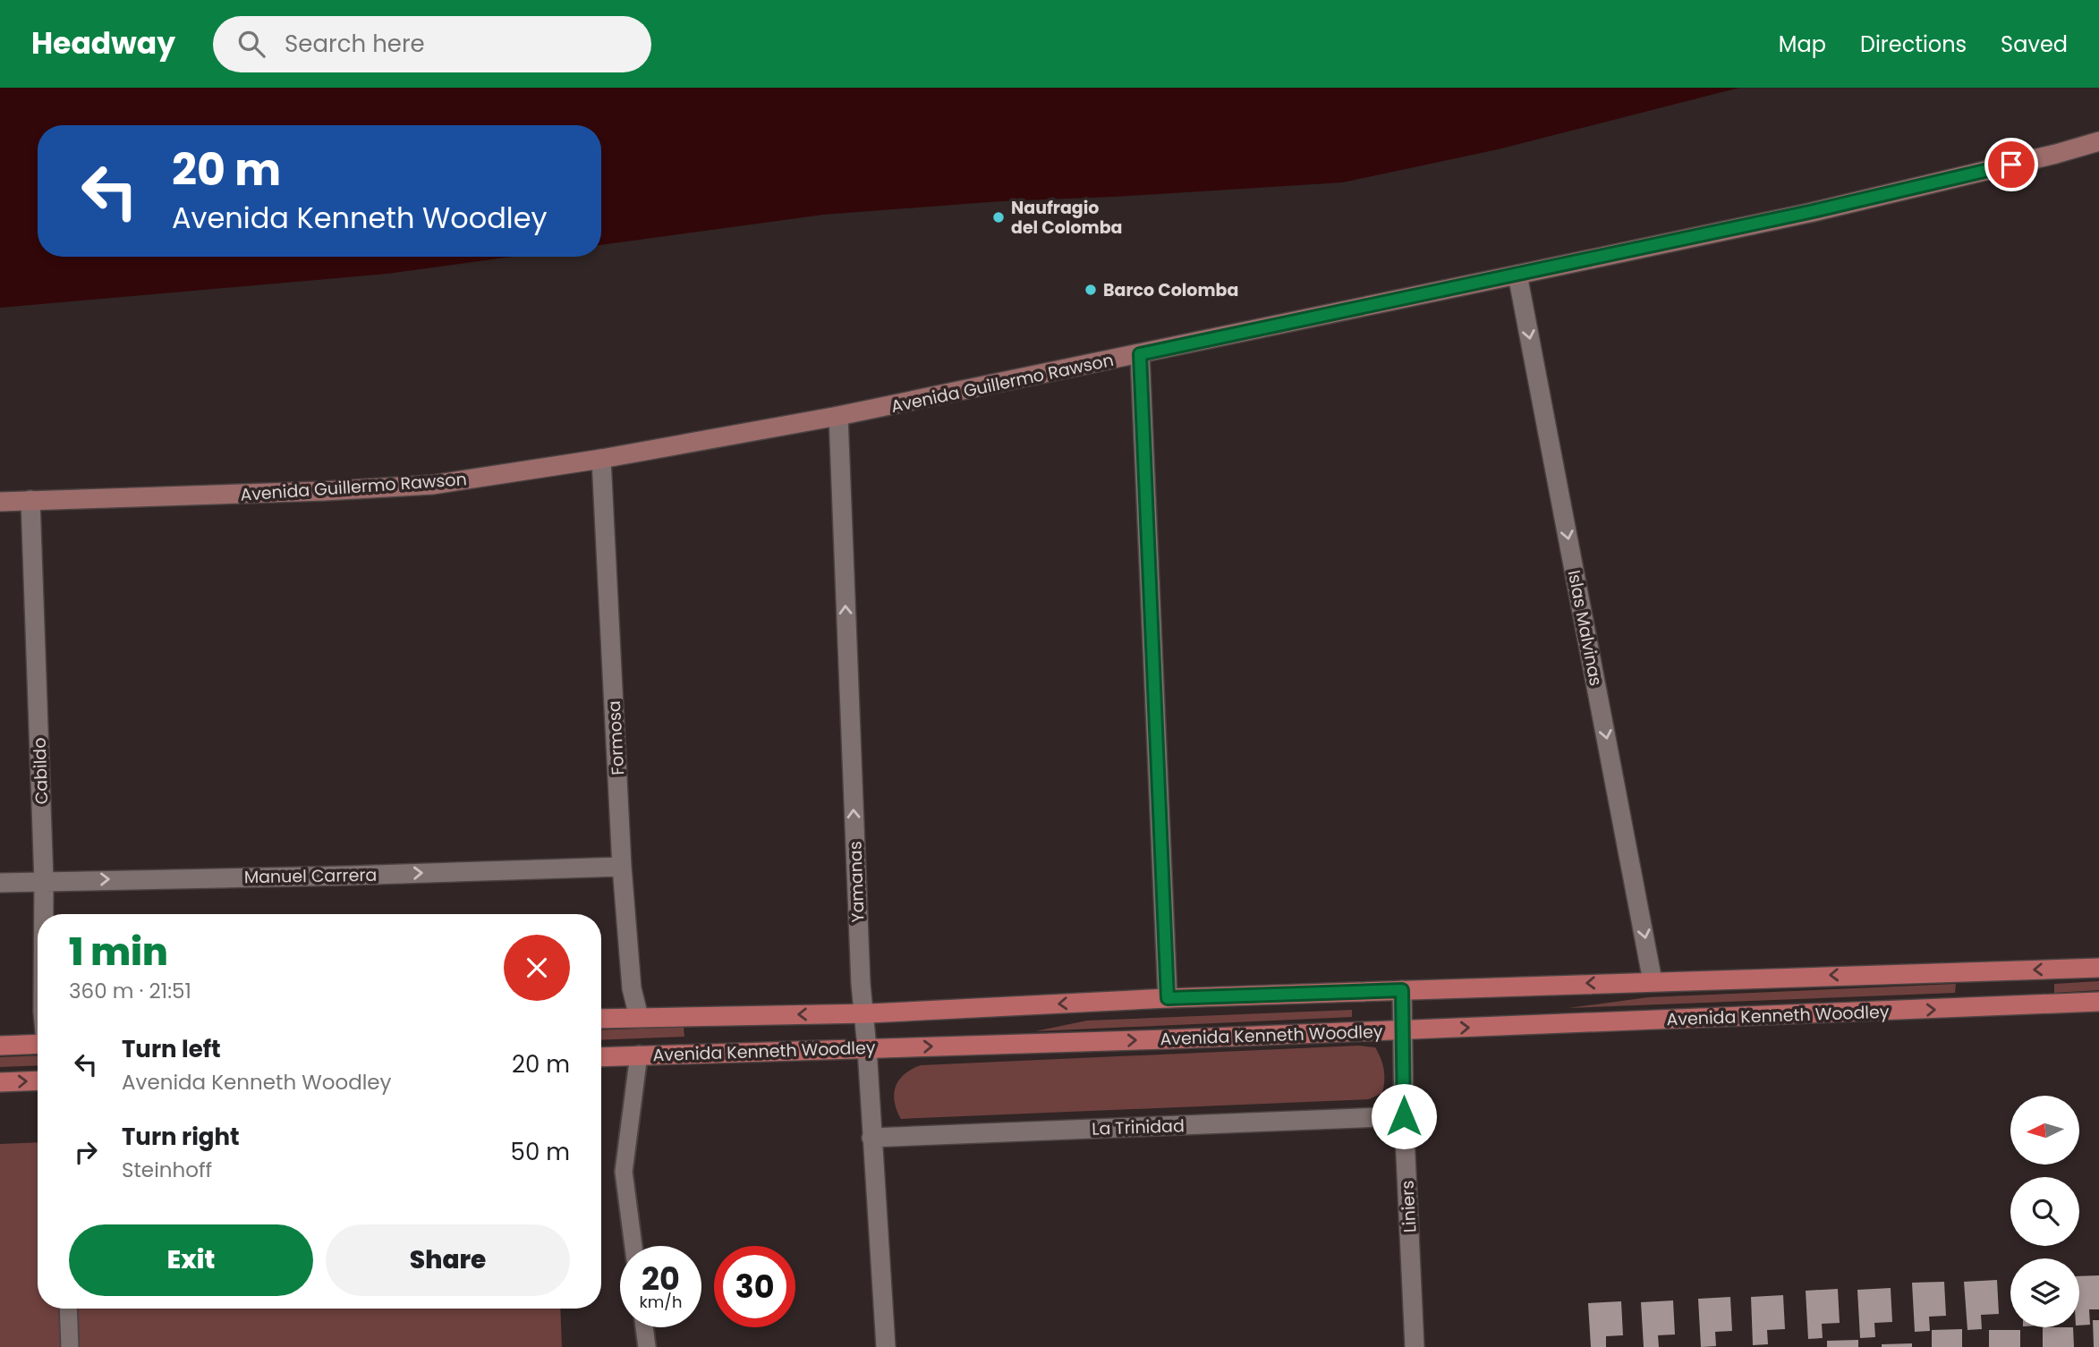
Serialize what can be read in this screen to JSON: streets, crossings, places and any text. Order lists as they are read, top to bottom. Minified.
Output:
{"streets":{"main road":["Avenida Kenneth Woodley"],"street":["Avenida Guillermo Rawson","Islas Malvinas","Formosa","Cabildo","Manuel Carrera","Yamanas","La Trinidad","Liniers"]},"crossings":[["Avenida Guillermo Rawson","Islas Malvinas"],["Avenida Guillermo Rawson","Formosa"],["Avenida Guillermo Rawson","Cabildo"],["Avenida Guillermo Rawson","Yamanas"],["Islas Malvinas","Avenida Kenneth Woodley"],["Formosa","Manuel Carrera"],["Formosa","Avenida Kenneth Woodley"],["Cabildo","Manuel Carrera"],["Yamanas","Avenida Kenneth Woodley"],["Yamanas","La Trinidad"],["Avenida Kenneth Woodley","Liniers"],["La Trinidad","Liniers"]],"one_way":["Islas Malvinas","Manuel Carrera","Yamanas"],"places":["Naufragio del Colomba","Barco Colomba"],"north":"left","page":{"header":"Headway","search":"Search here","nav":["Map","Directions","Saved"],"turn":["20 m","Avenida Kenneth Woodley"],"heading":["1 min","360 m · 21:51"],"list":[{"name":"Turn left","note":"Avenida Kenneth Woodley","value":"20 m"},{"name":"Turn right","note":"Steinhoff","value":"50 m"}],"buttons":["Exit","Share"],"speed":"20 km/h","limit":"30"}}
